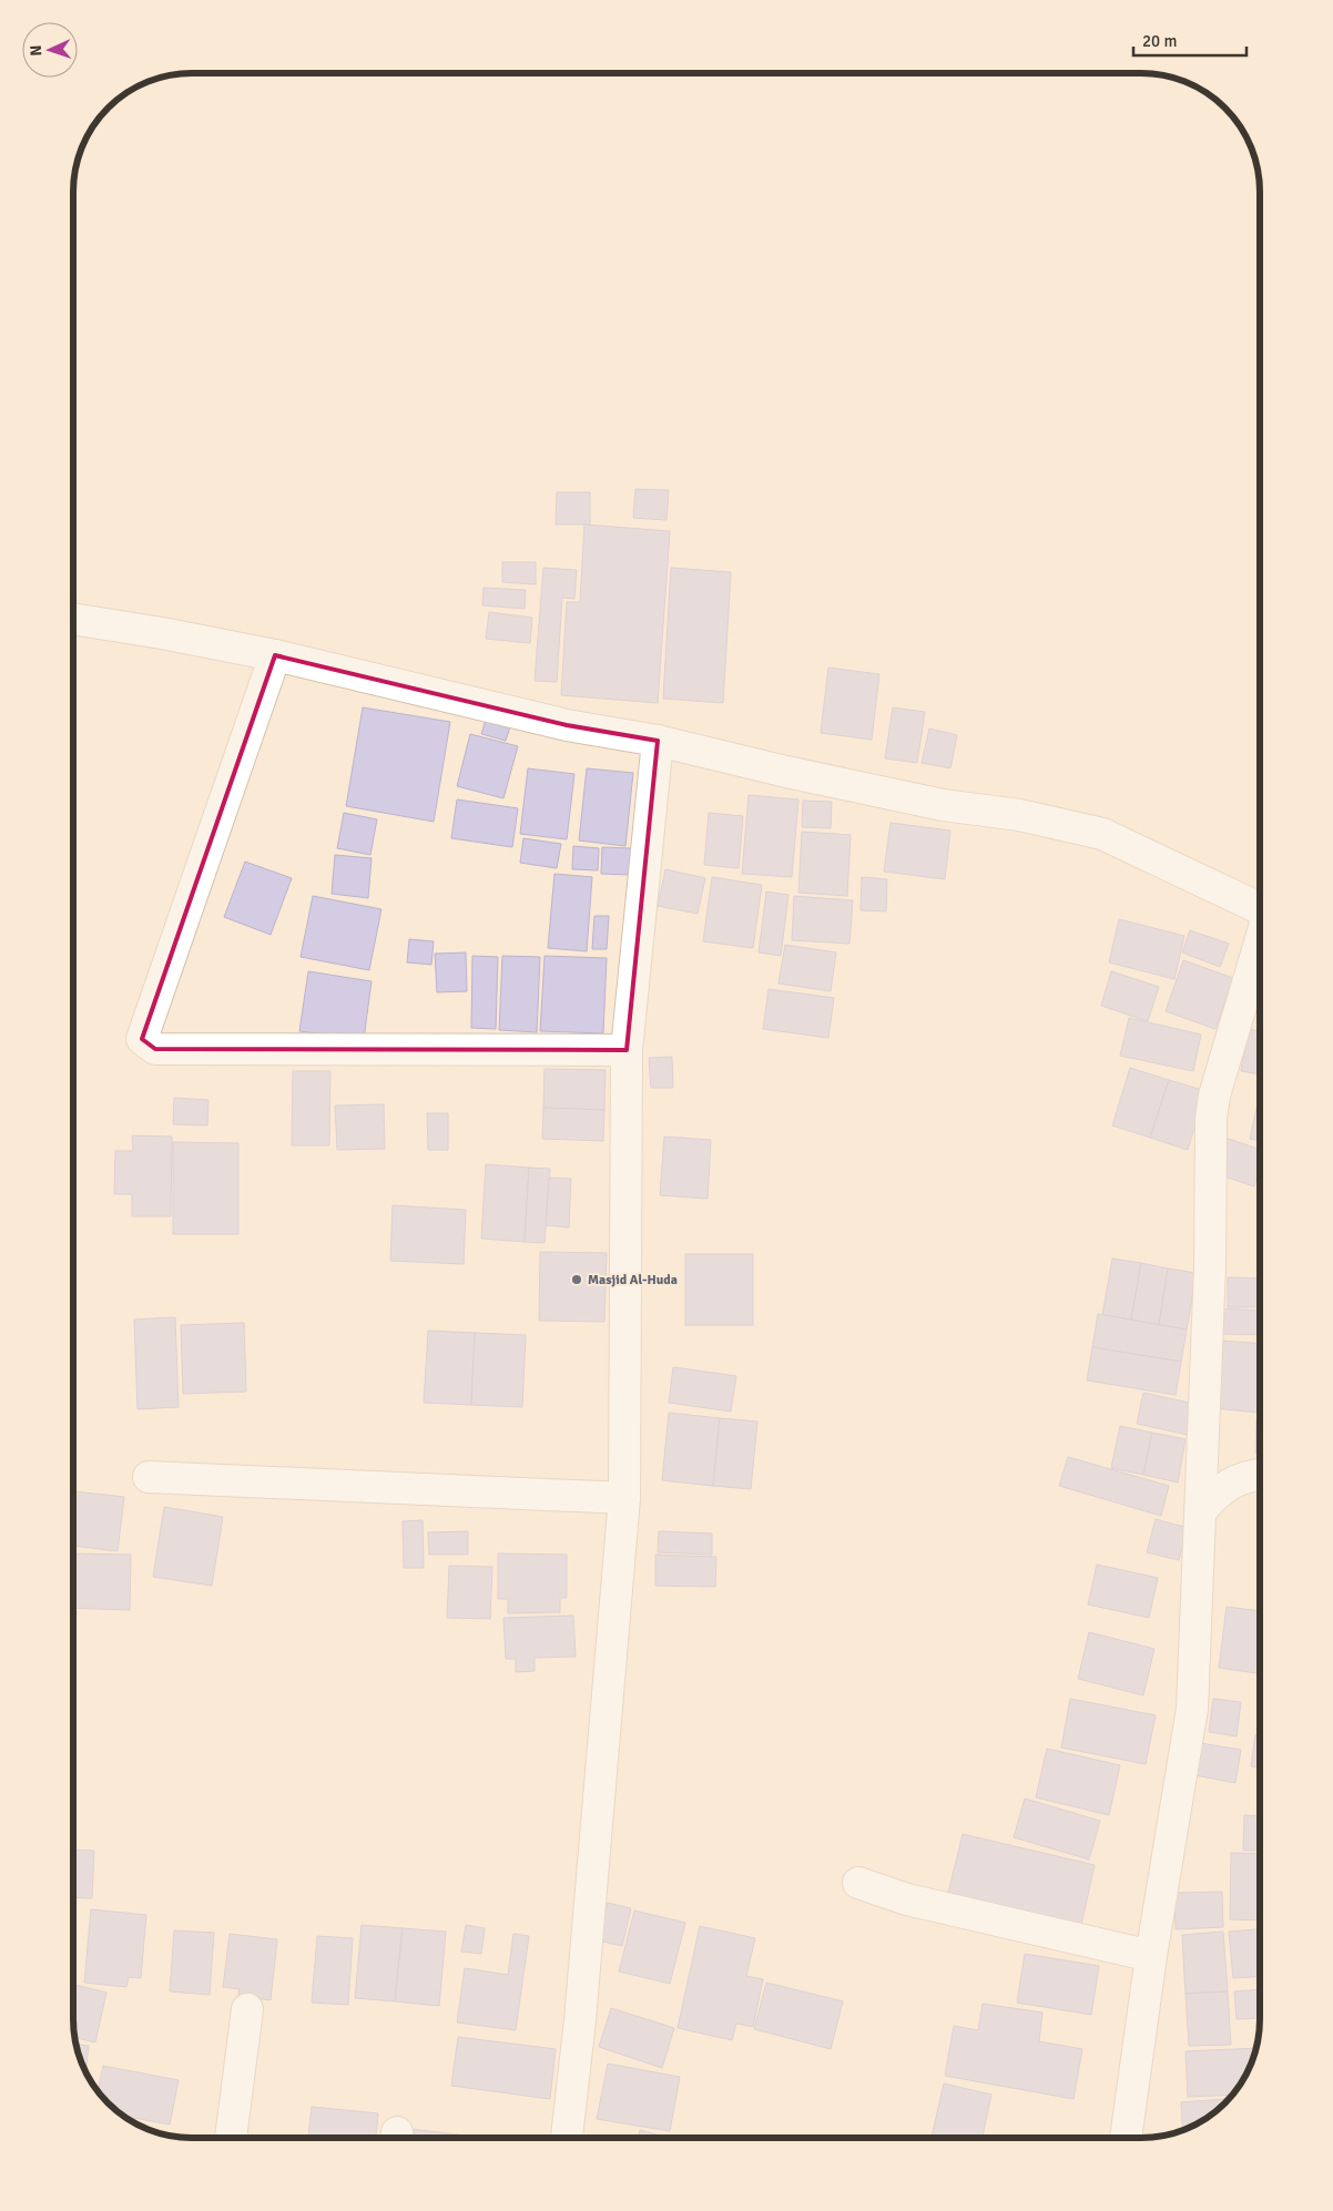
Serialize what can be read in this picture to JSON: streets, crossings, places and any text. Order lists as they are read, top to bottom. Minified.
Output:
{"places":["Masjid Al-Huda"],"scale_bar":"20 m","north":"left"}
